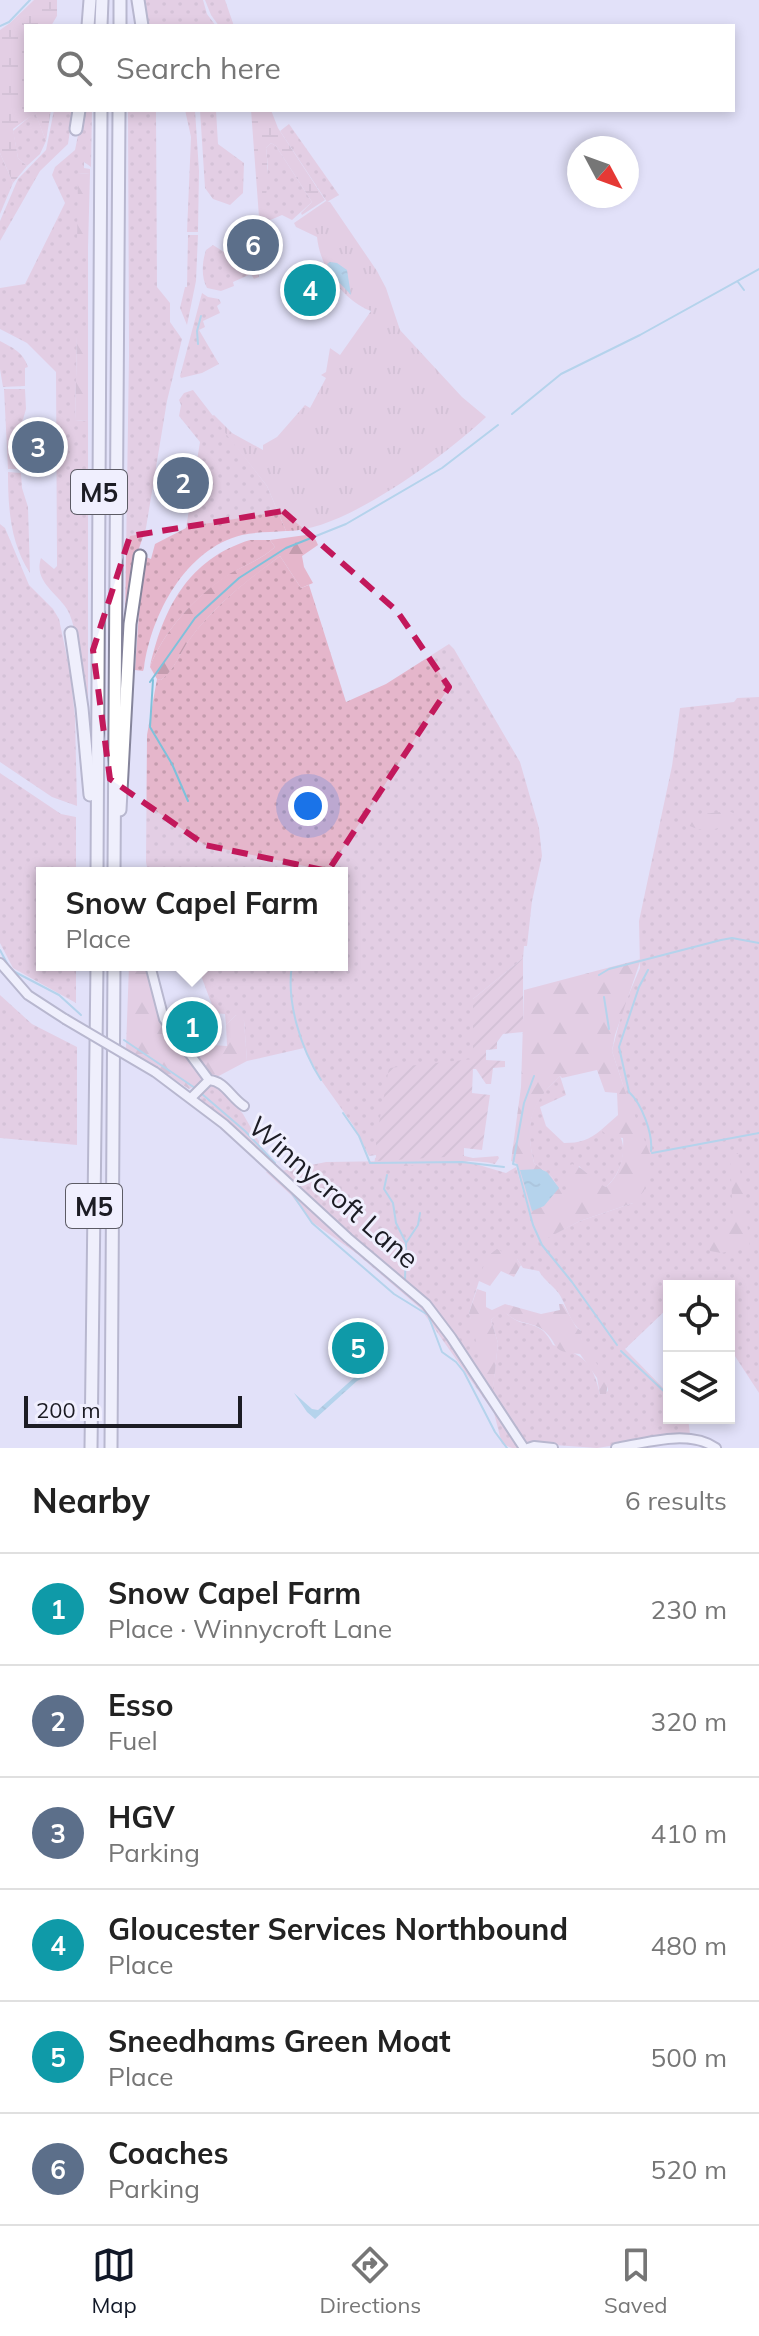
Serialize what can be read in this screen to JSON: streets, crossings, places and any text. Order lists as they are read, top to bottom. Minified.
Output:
{"streets":{"highway":["M5"],"street":["Winnycroft Lane"]},"scale_bar":"200 m","north":"bottom right","page":{"search":"Search here","pins":["6","4","3","2","1","5"],"popup":["Snow Capel Farm","Place"],"scale":"200 m","heading":["Nearby","6 results"],"list":[{"mark":"1","name":"Snow Capel Farm","note":"Place · Winnycroft Lane","value":"230 m"},{"mark":"2","name":"Esso","note":"Fuel","value":"320 m"},{"mark":"3","name":"HGV","note":"Parking","value":"410 m"},{"mark":"4","name":"Gloucester Services Northbound","note":"Place","value":"480 m"},{"mark":"5","name":"Sneedhams Green Moat","note":"Place","value":"500 m"},{"mark":"6","name":"Coaches","note":"Parking","value":"520 m"}],"nav":["Map","Directions","Saved"]}}
